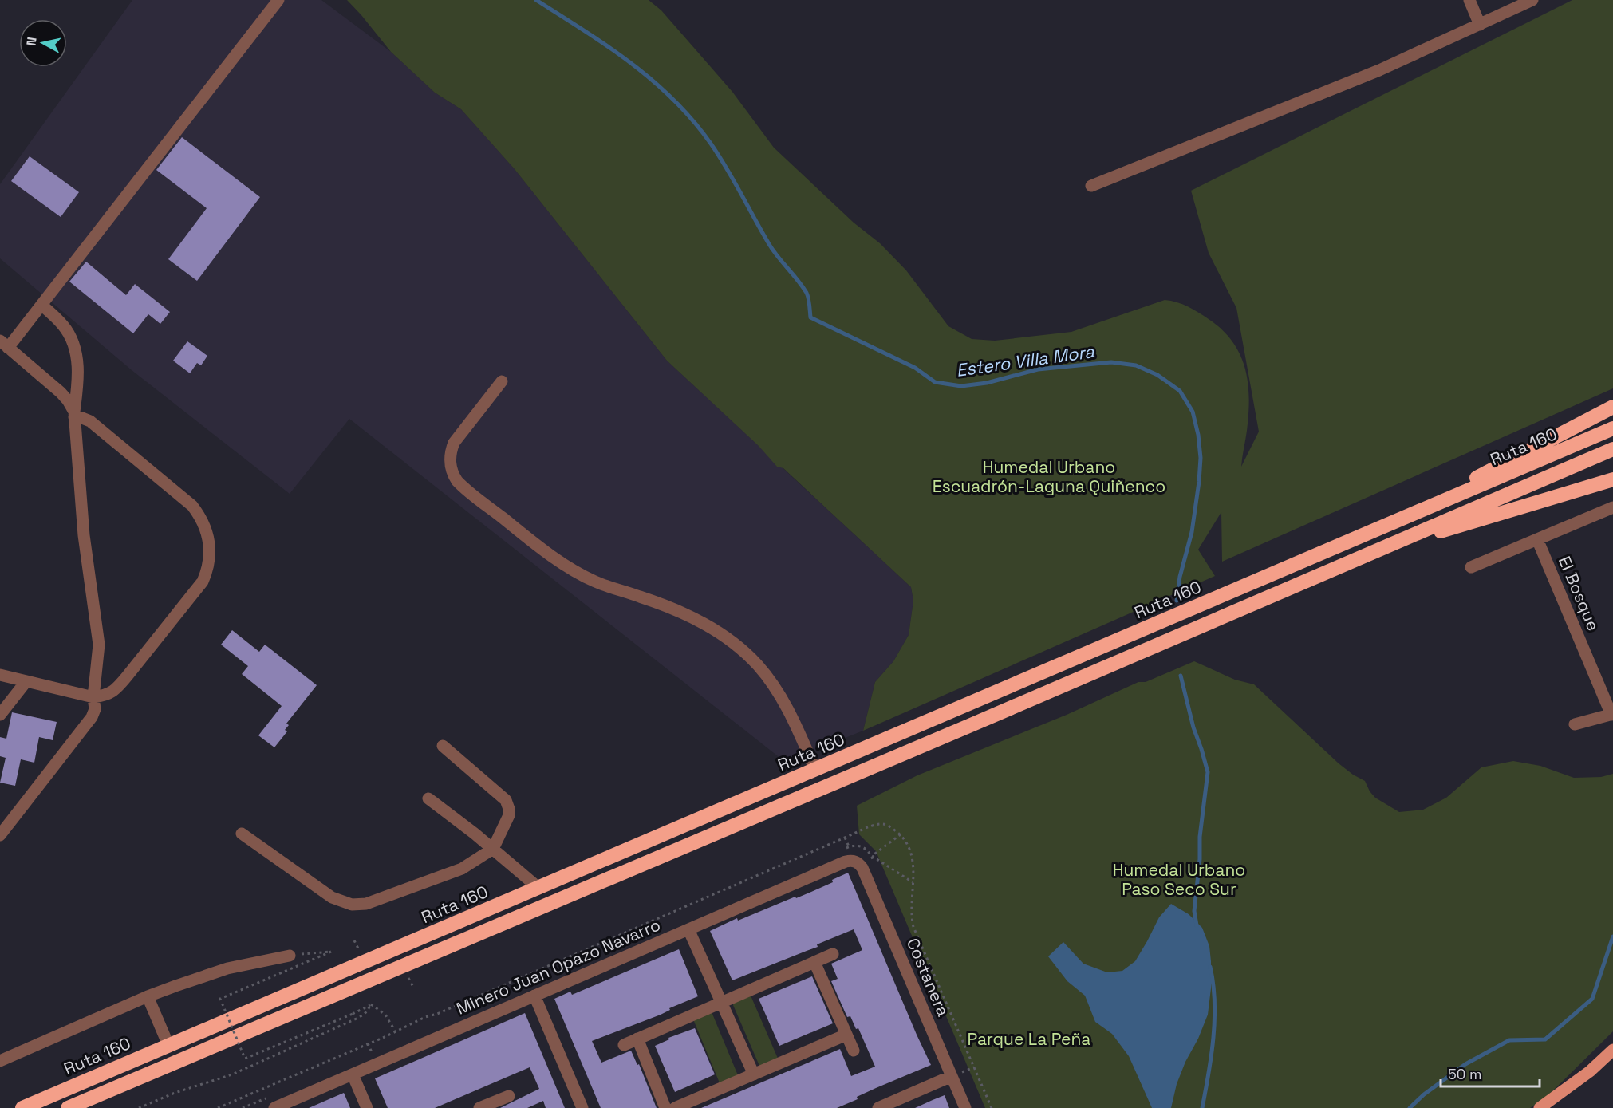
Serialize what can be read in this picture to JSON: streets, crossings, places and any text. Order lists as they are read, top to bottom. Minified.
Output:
{"streets":{"highway":["Ruta 160"],"street":["El Bosque","Minero Juan Opazo Navarro","Costanera"]},"crossings":[["Minero Juan Opazo Navarro","Costanera"]],"water":["Estero Villa Mora"],"parks":["Humedal Urbano Escuadrón-Laguna Quiñenco","Humedal Urbano Paso Seco Sur","Parque La Peña"],"scale_bar":"50 m","north":"left"}
